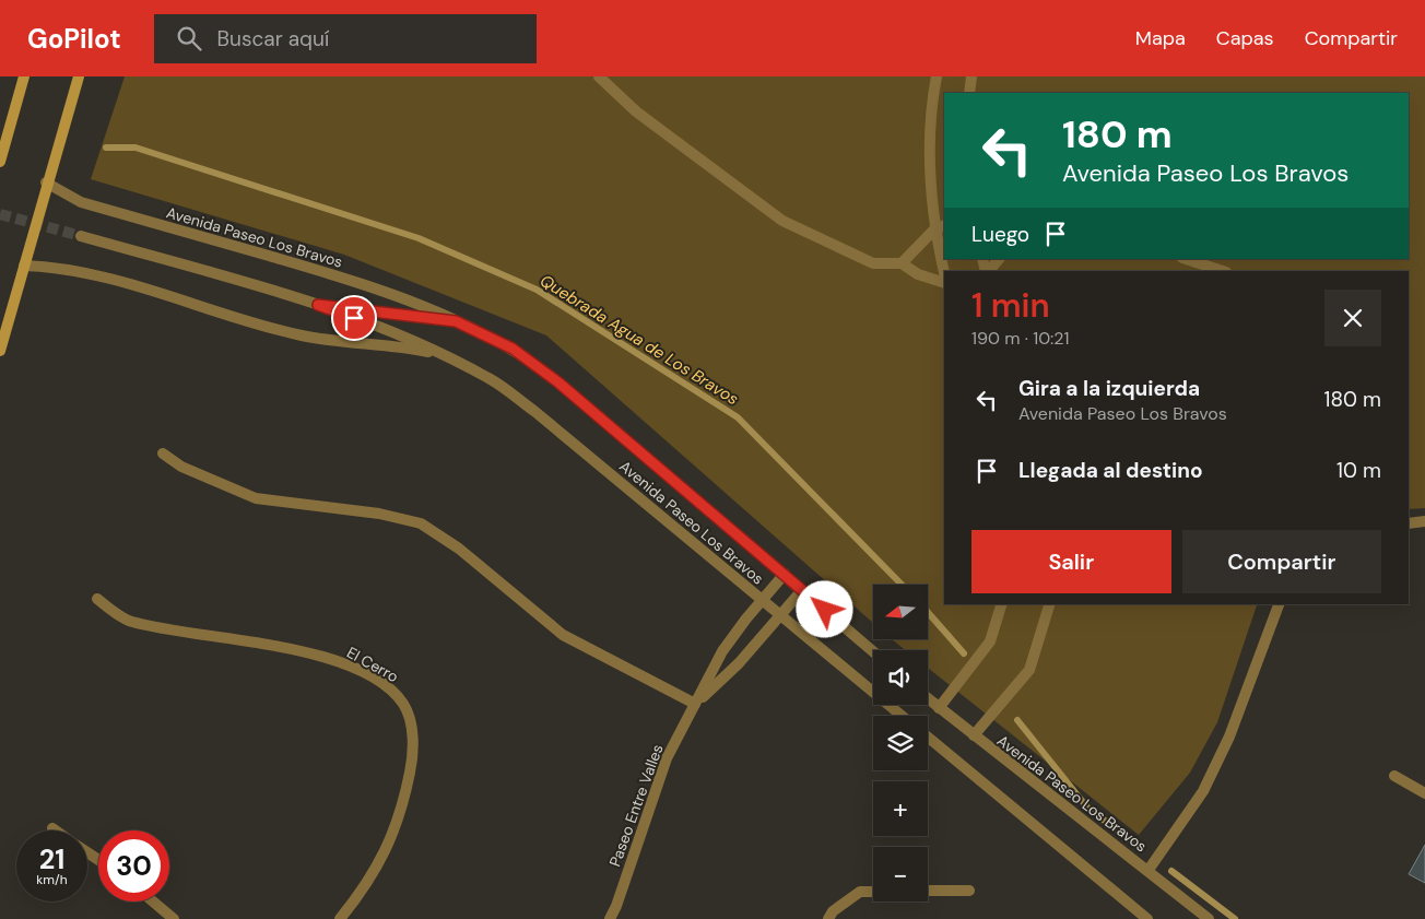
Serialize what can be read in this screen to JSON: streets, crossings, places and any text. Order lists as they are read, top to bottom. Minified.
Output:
{"streets":{"street":["Avenida Paseo Los Bravos","El Cerro","Paseo Entre Valles"]},"crossings":[["Avenida Paseo Los Bravos","Paseo Entre Valles"]],"water":["Quebrada Agua de Los Bravos"],"north":"left","page":{"header":"GoPilot","search":"Buscar aquí","nav":["Mapa","Capas","Compartir"],"turn":["180 m","Avenida Paseo Los Bravos"],"then":"Luego","heading":["1 min","190 m · 10:21"],"list":[{"name":"Gira a la izquierda","note":"Avenida Paseo Los Bravos","value":"180 m"},{"name":"Llegada al destino","value":"10 m"}],"buttons":["Salir","Compartir"],"map_buttons":["+","−"],"speed":"21 km/h","limit":"30"}}
